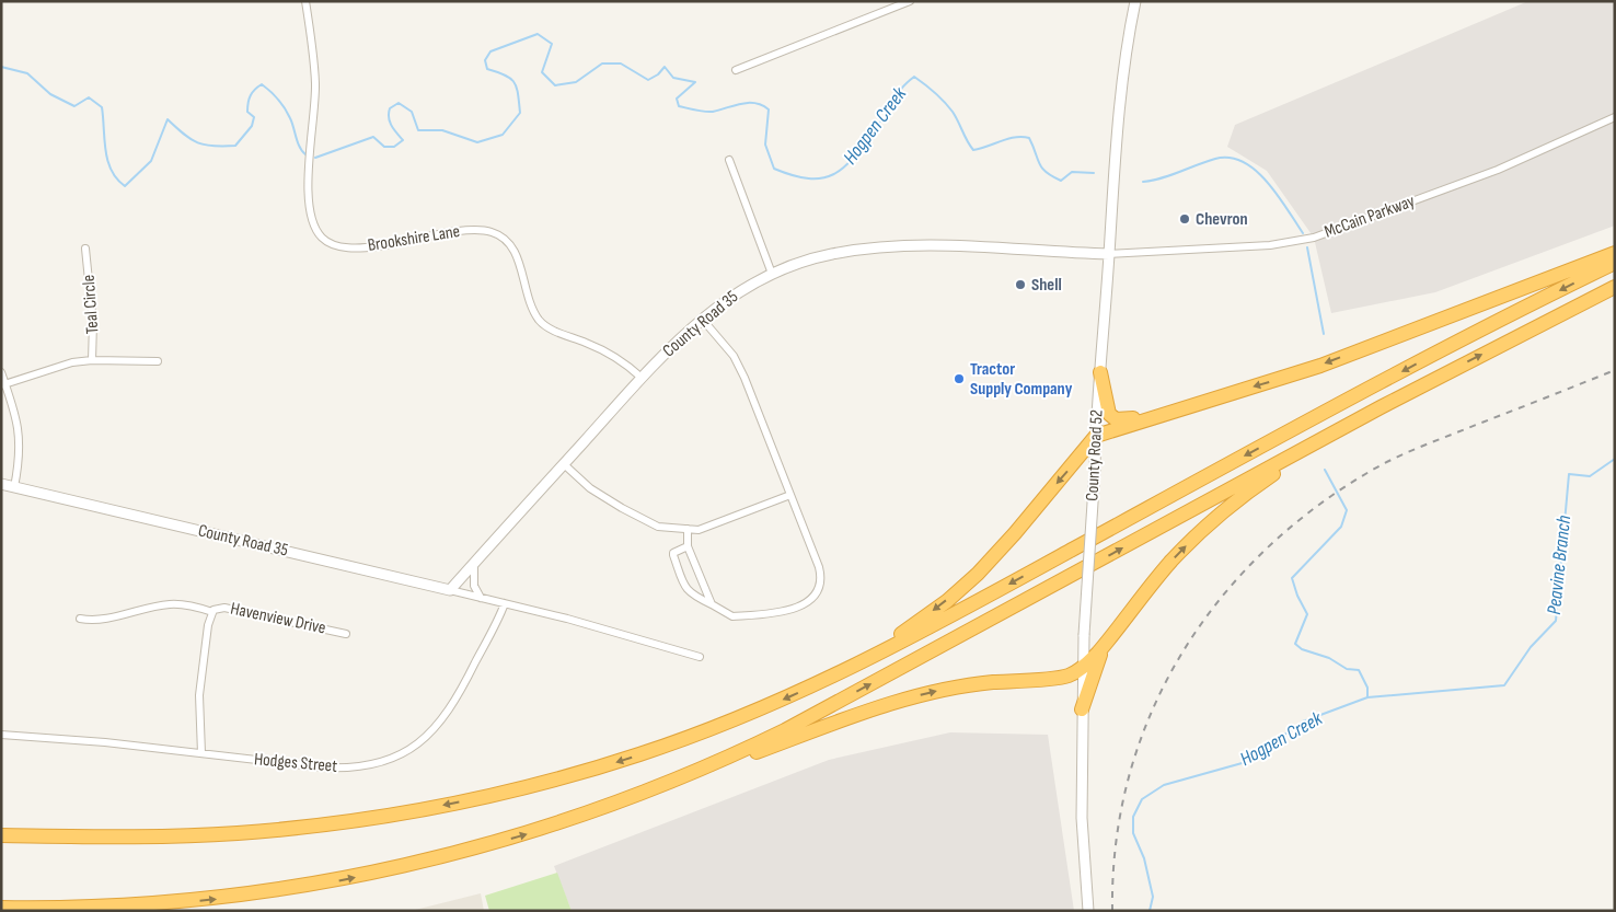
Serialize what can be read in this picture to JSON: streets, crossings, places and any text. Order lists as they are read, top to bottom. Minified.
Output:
{"streets":{"street":["McCain Parkway","Brookshire Lane","Teal Circle","County Road 35","County Road 52","Havenview Drive","Hodges Street"]},"crossings":[["McCain Parkway","County Road 35"],["McCain Parkway","County Road 52"],["Brookshire Lane","County Road 35"],["County Road 35","County Road 52"],["Havenview Drive","Hodges Street"]],"water":["Hogpen Creek","Peavine Branch"],"places":["Chevron","Shell","Tractor Supply Company"]}
